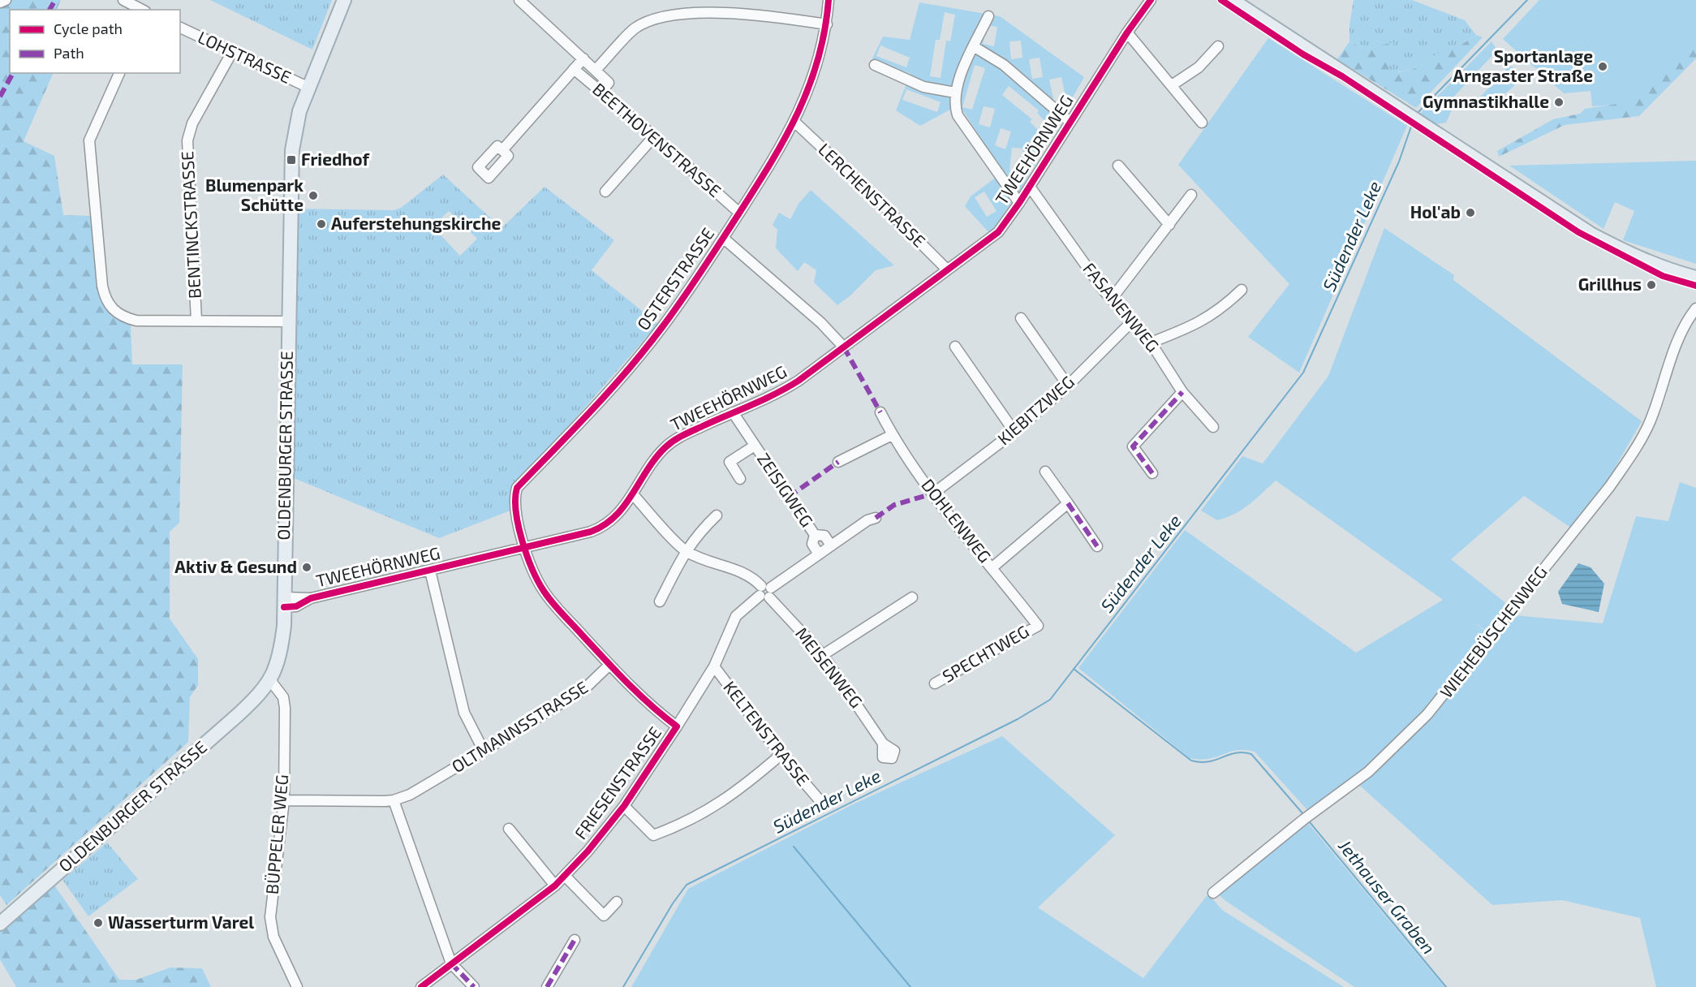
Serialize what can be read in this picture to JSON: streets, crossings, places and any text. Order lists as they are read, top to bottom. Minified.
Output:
{"streets":{"main road":["OLDENBURGER STRASSE"],"street":["LOHSTRASSE","BEETHOVENSTRASSE","TWEEHÖRNWEG","LERCHENSTRASSE","BENTINCKSTRASSE","OSTERSTRASSE","FASANENWEG","KIEBITZWEG","ZEISIGWEG","DOHLENWEG","WIEHEBÜSCHENWEG","SPECHTWEG","MEISENWEG","OLTMANNSSTRASSE","KELTENSTRASSE","FRIESENSTRASSE","BÜPPELER WEG"]},"crossings":[["LOHSTRASSE","BENTINCKSTRASSE"],["LOHSTRASSE","OLDENBURGER STRASSE"],["BEETHOVENSTRASSE","OSTERSTRASSE"],["TWEEHÖRNWEG","LERCHENSTRASSE"],["TWEEHÖRNWEG","OSTERSTRASSE"],["TWEEHÖRNWEG","FASANENWEG"],["TWEEHÖRNWEG","OLDENBURGER STRASSE"],["TWEEHÖRNWEG","ZEISIGWEG"],["TWEEHÖRNWEG","MEISENWEG"],["LERCHENSTRASSE","OSTERSTRASSE"],["FASANENWEG","KIEBITZWEG"],["KIEBITZWEG","DOHLENWEG"],["OLDENBURGER STRASSE","BÜPPELER WEG"],["ZEISIGWEG","FRIESENSTRASSE"],["DOHLENWEG","SPECHTWEG"],["MEISENWEG","FRIESENSTRASSE"],["OLTMANNSSTRASSE","FRIESENSTRASSE"],["OLTMANNSSTRASSE","BÜPPELER WEG"],["KELTENSTRASSE","FRIESENSTRASSE"]],"water":["Südender Leke","Jethauser Graben"],"places":{"other":["Sportanlage Arngaster Straße","Gymnastikhalle","Blumenpark Schütte","Hol'ab","Auferstehungskirche","Grillhus","Aktiv & Gesund","Wasserturm Varel"],"transit":["Friedhof"]},"legend":["Cycle path","Path"]}
